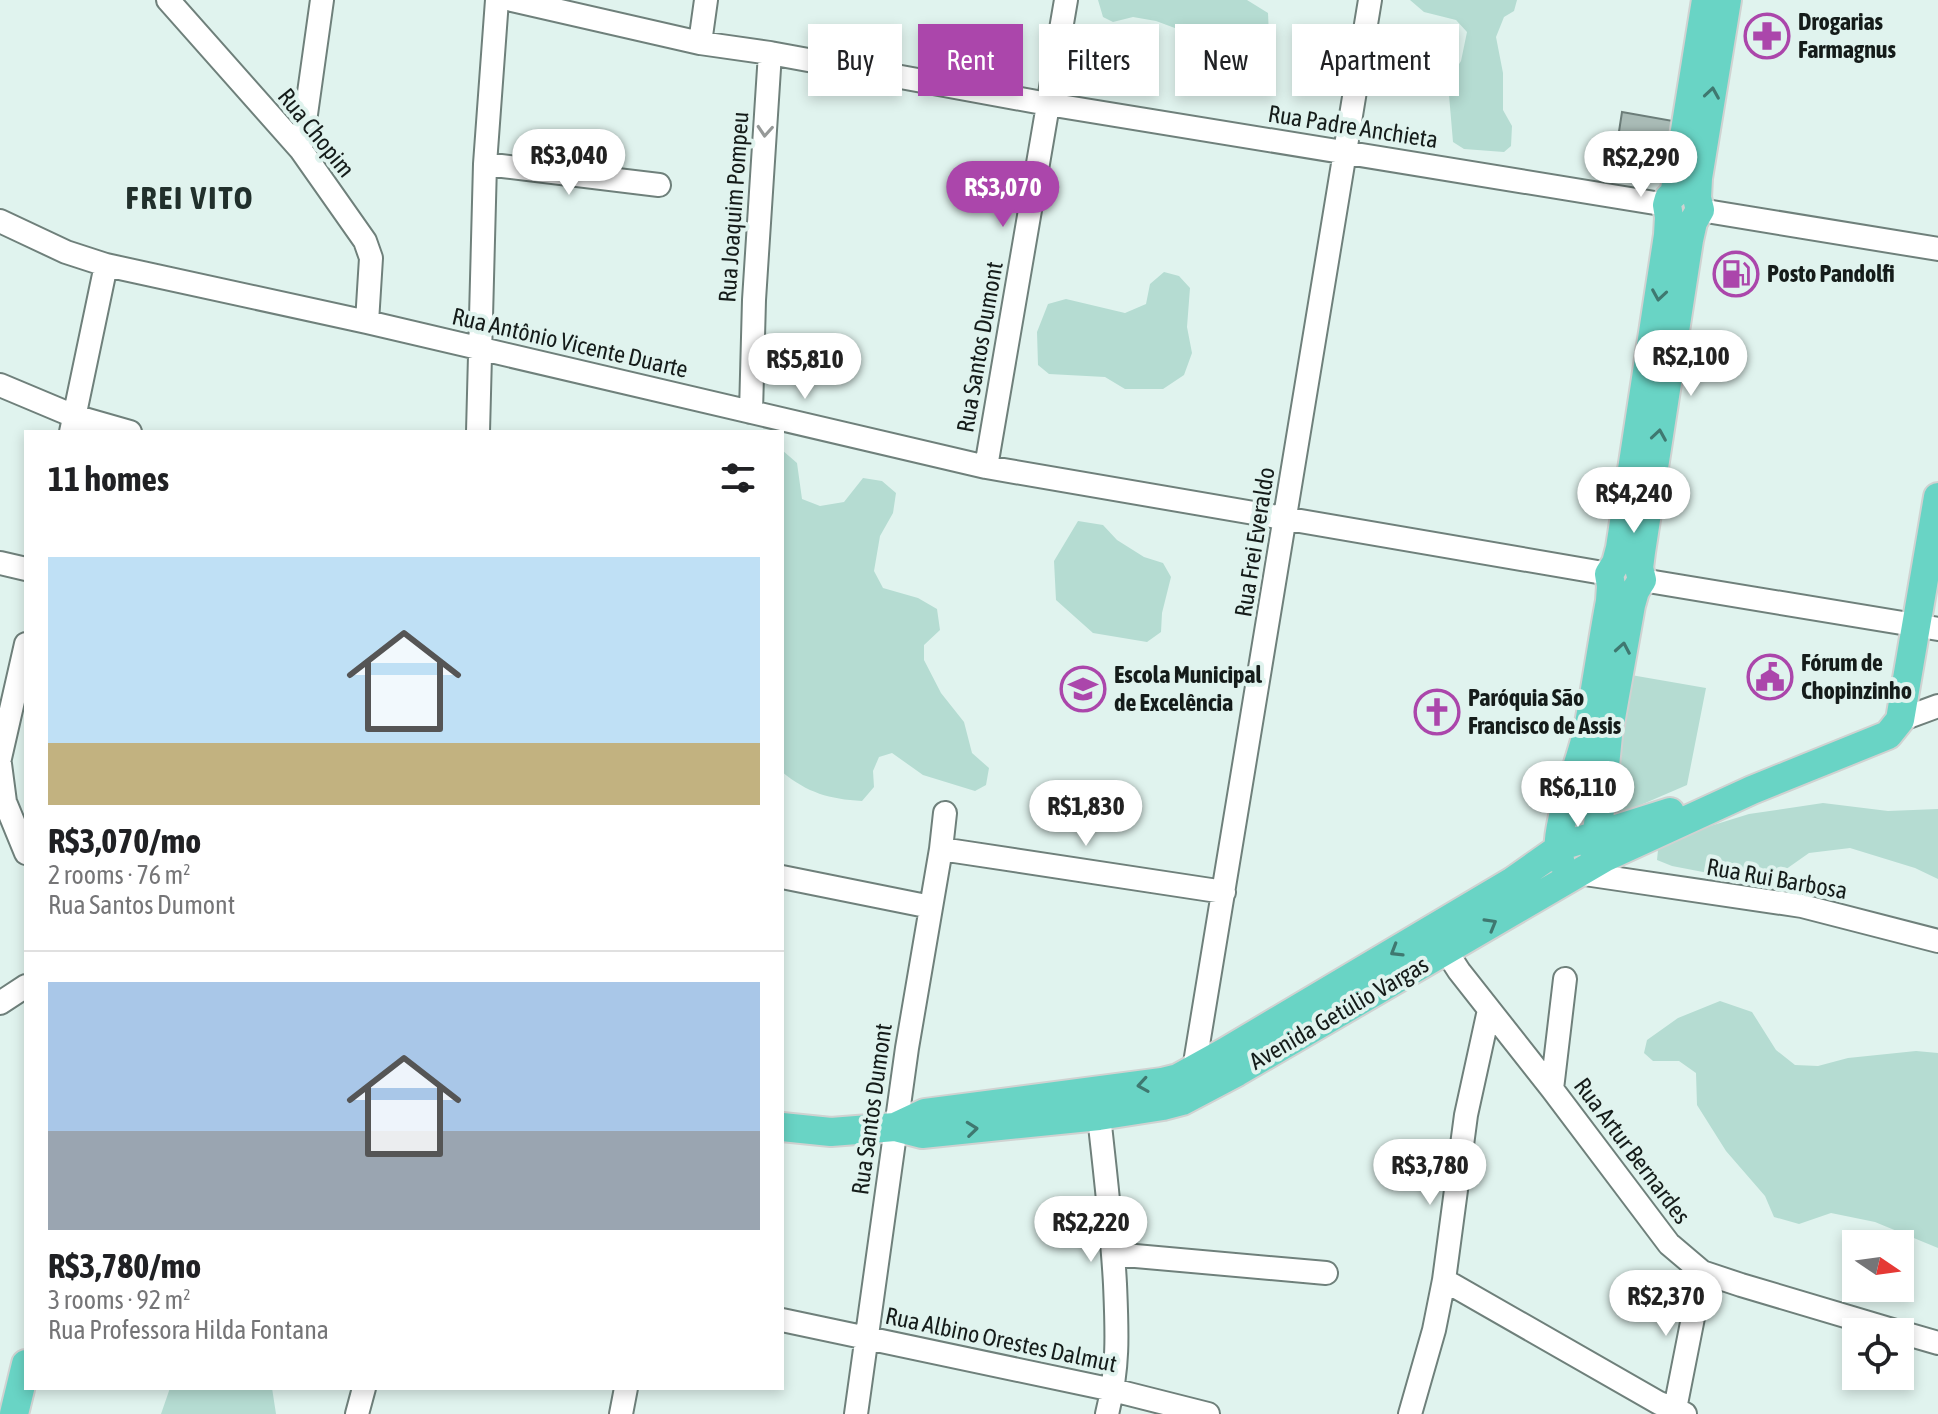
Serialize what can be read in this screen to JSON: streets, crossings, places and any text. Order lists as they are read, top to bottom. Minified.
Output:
{"streets":{"main road":["Avenida Getúlio Vargas"],"street":["Rua Padre Anchieta","Rua Chopim","Rua Joaquim Pompeu","Rua Antônio Vicente Duarte","Rua Santos Dumont","Rua Frei Everaldo","Rua Rui Barbosa","Rua Artur Bernardes","Rua Albino Orestes Dalmut"]},"crossings":[["Rua Padre Anchieta","Rua Joaquim Pompeu"],["Rua Padre Anchieta","Rua Santos Dumont"],["Rua Padre Anchieta","Rua Frei Everaldo"],["Rua Chopim","Rua Antônio Vicente Duarte"],["Rua Joaquim Pompeu","Rua Antônio Vicente Duarte"],["Rua Antônio Vicente Duarte","Rua Santos Dumont"],["Rua Antônio Vicente Duarte","Rua Frei Everaldo"],["Rua Santos Dumont","Avenida Getúlio Vargas"],["Rua Santos Dumont","Rua Albino Orestes Dalmut"],["Rua Frei Everaldo","Avenida Getúlio Vargas"],["Rua Rui Barbosa","Avenida Getúlio Vargas"],["Avenida Getúlio Vargas","Rua Artur Bernardes"]],"one_way":["Rua Joaquim Pompeu"],"districts":["FREI VITO"],"places":{"pharmacy":["Drogarias Farmagnus"],"fuel station":["Posto Pandolfi"],"public building":["Fórum de Chopinzinho"],"school or university":["Escola Municipal de Excelência"],"church":["Paróquia São Francisco de Assis"]},"north":"right","page":{"chip":["Buy","Rent","Filters","New","Apartment"],"price":["R$3,040","R$2,290","R$3,070","R$2,100","R$5,810","R$4,240","R$6,110","R$1,830","R$3,780","R$2,220","R$2,370"],"heading":"11 homes","list":[{"name":"R$3,070/mo","note":"2 rooms · 76 m² · Rua Santos Dumont"},{"name":"R$3,780/mo","note":"3 rooms · 92 m² · Rua Professora Hilda Fontana"}]}}
